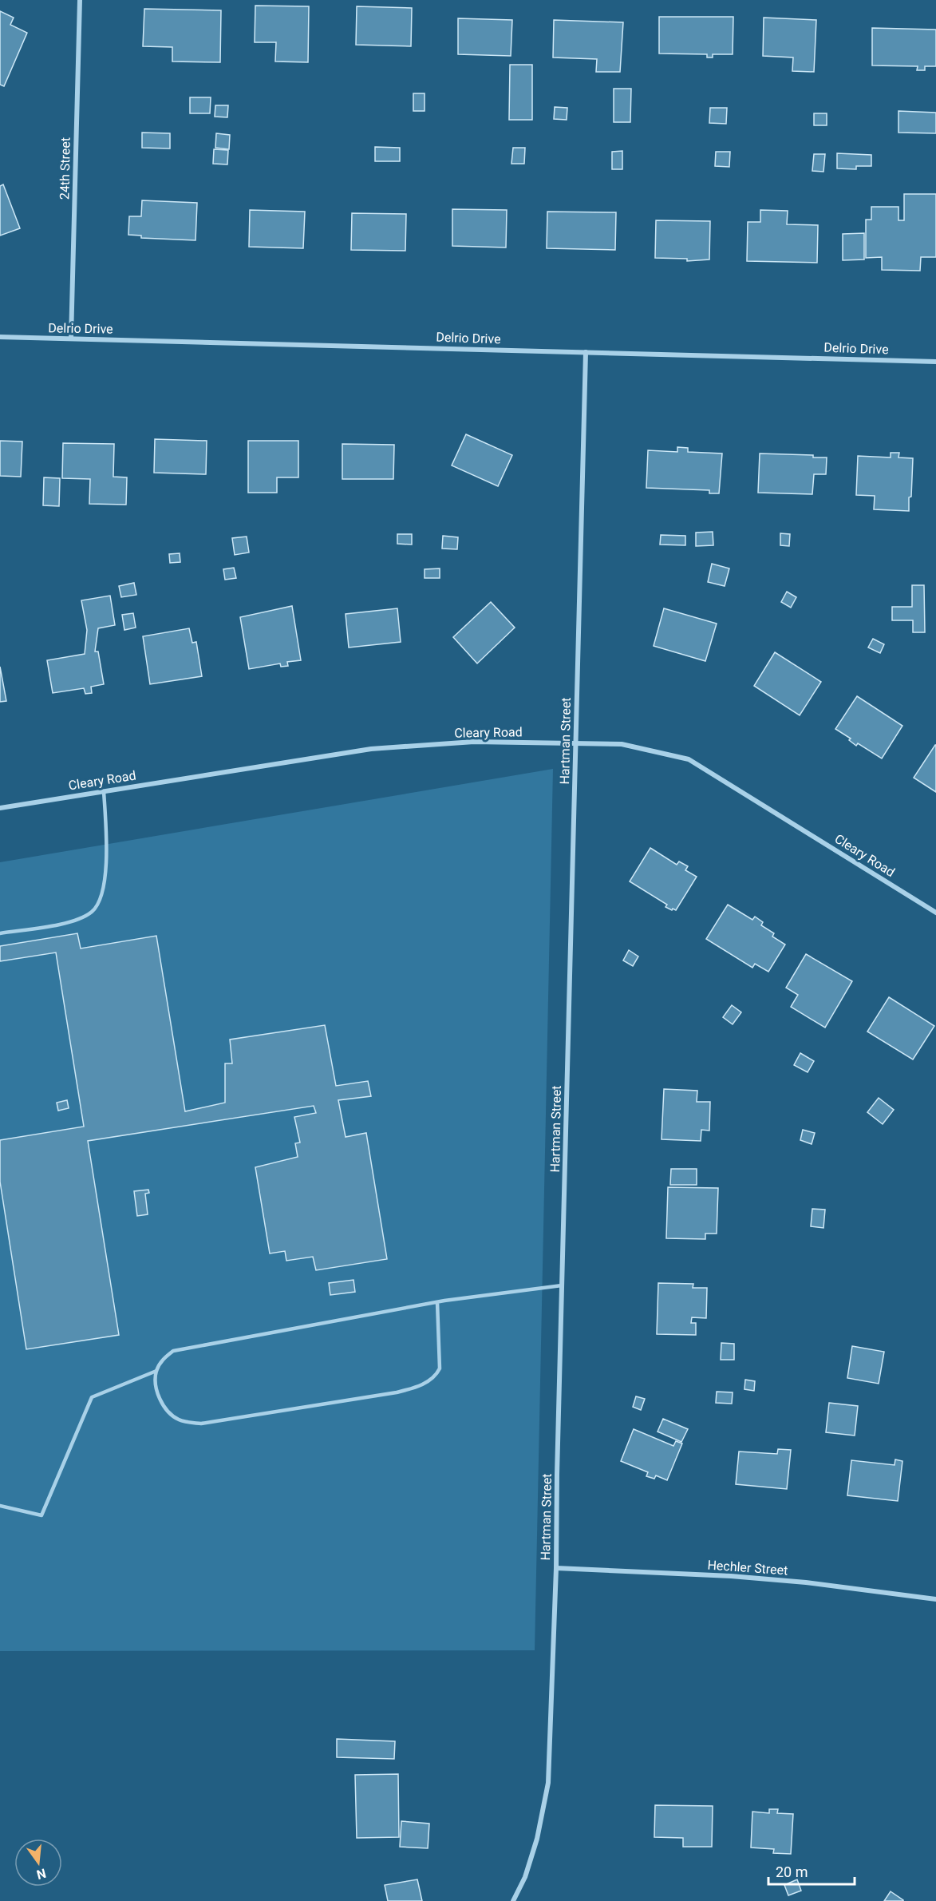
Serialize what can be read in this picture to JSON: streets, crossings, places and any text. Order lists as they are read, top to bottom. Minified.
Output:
{"streets":{"street":["24th Street","Delrio Drive","Cleary Road","Hartman Street","Hechler Street"]},"crossings":[["24th Street","Delrio Drive"],["Delrio Drive","Hartman Street"],["Cleary Road","Hartman Street"],["Hartman Street","Hechler Street"]],"scale_bar":"20 m","north":"bottom"}
